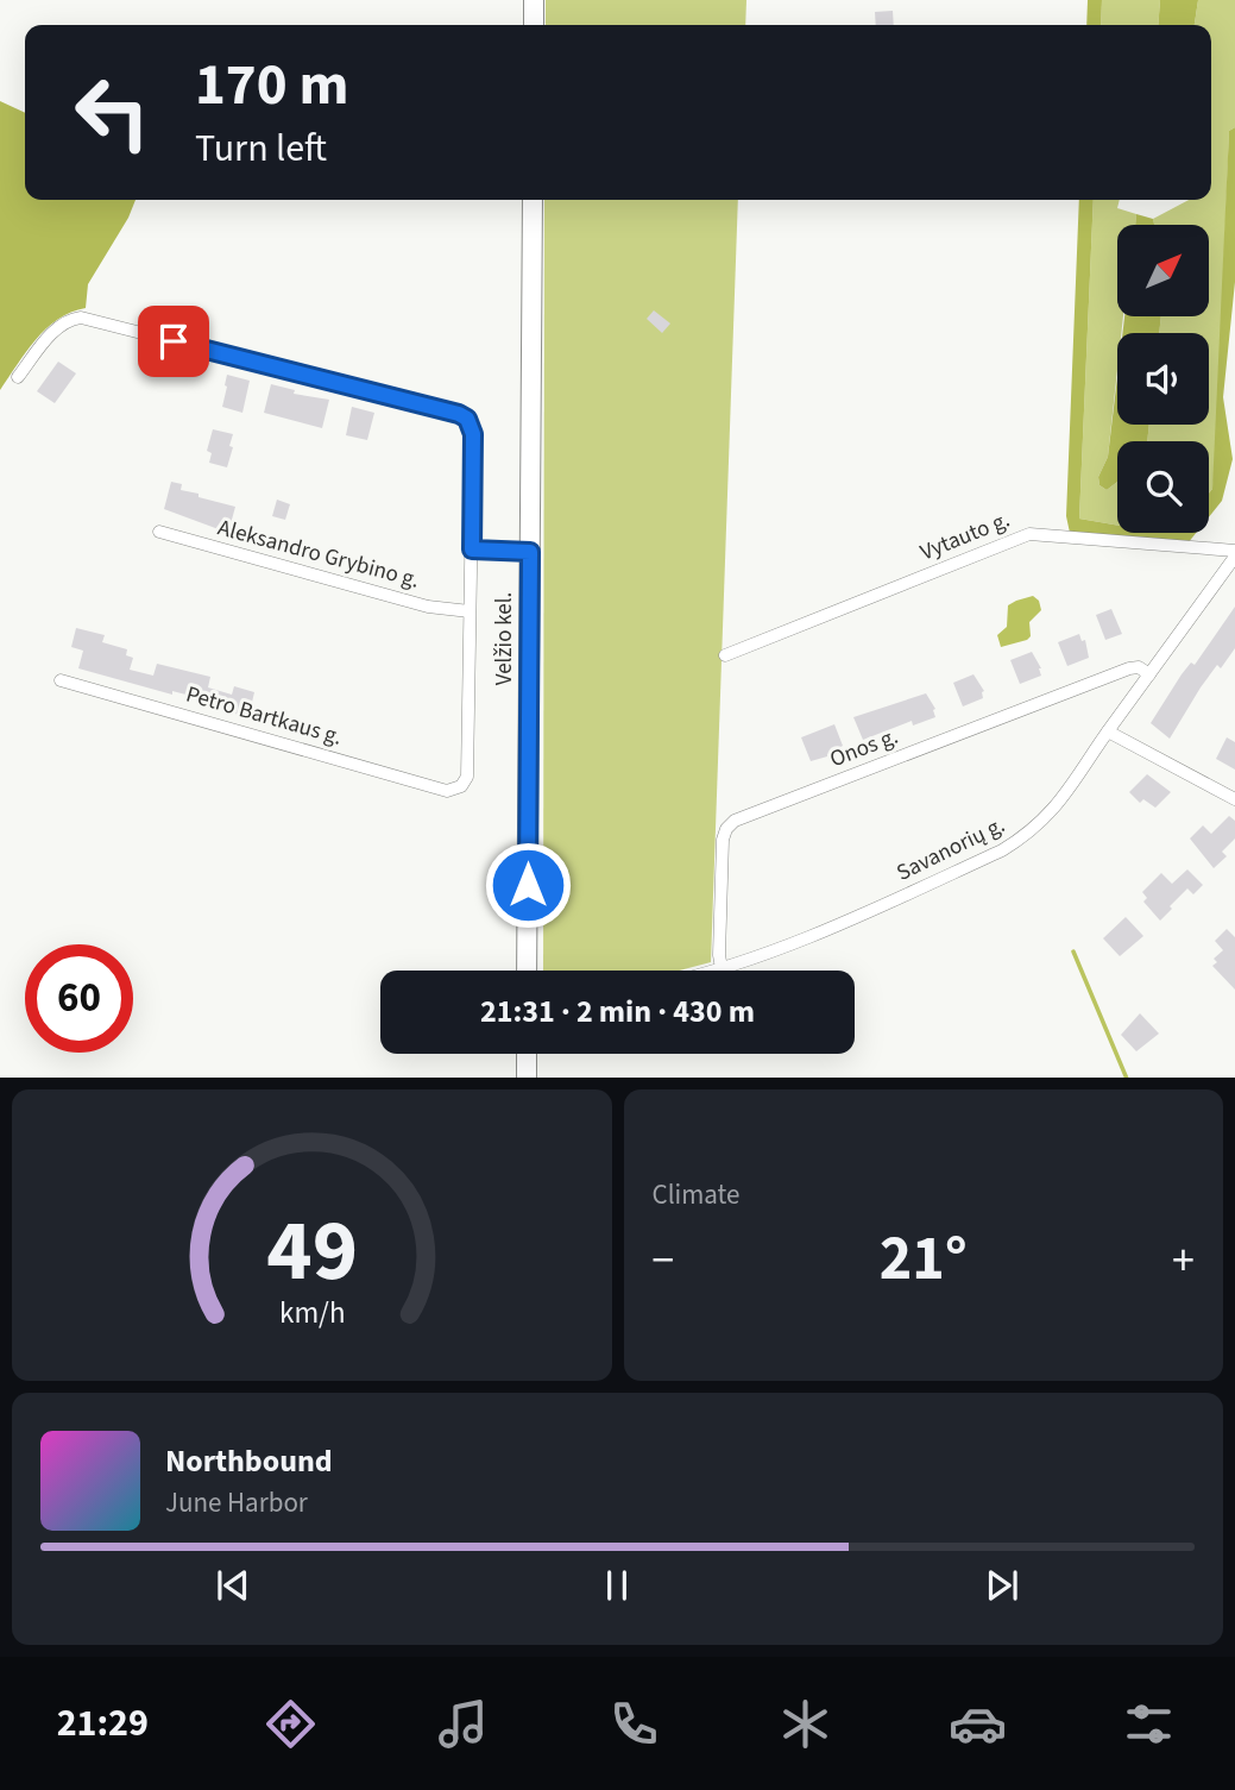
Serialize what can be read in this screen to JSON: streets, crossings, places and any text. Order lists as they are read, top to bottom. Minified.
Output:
{"streets":{"main road":["Velžio kel."],"street":["Vytauto g.","Aleksandro Grybino g.","Petro Bartkaus g.","Onos g.","Savanorių g."]},"crossings":[["Vytauto g.","Savanorių g."],["Aleksandro Grybino g.","Petro Bartkaus g."],["Onos g.","Savanorių g."]],"north":"top right","page":{"turn":["170 m","Turn left"],"limit":"60","trip":"21:31 · 2 min · 430 m","tile":"Climate","heat":["−","21°","+"],"song":["Northbound","June Harbor"],"tabs":"21:29","gauge":["49","km/h"]}}
